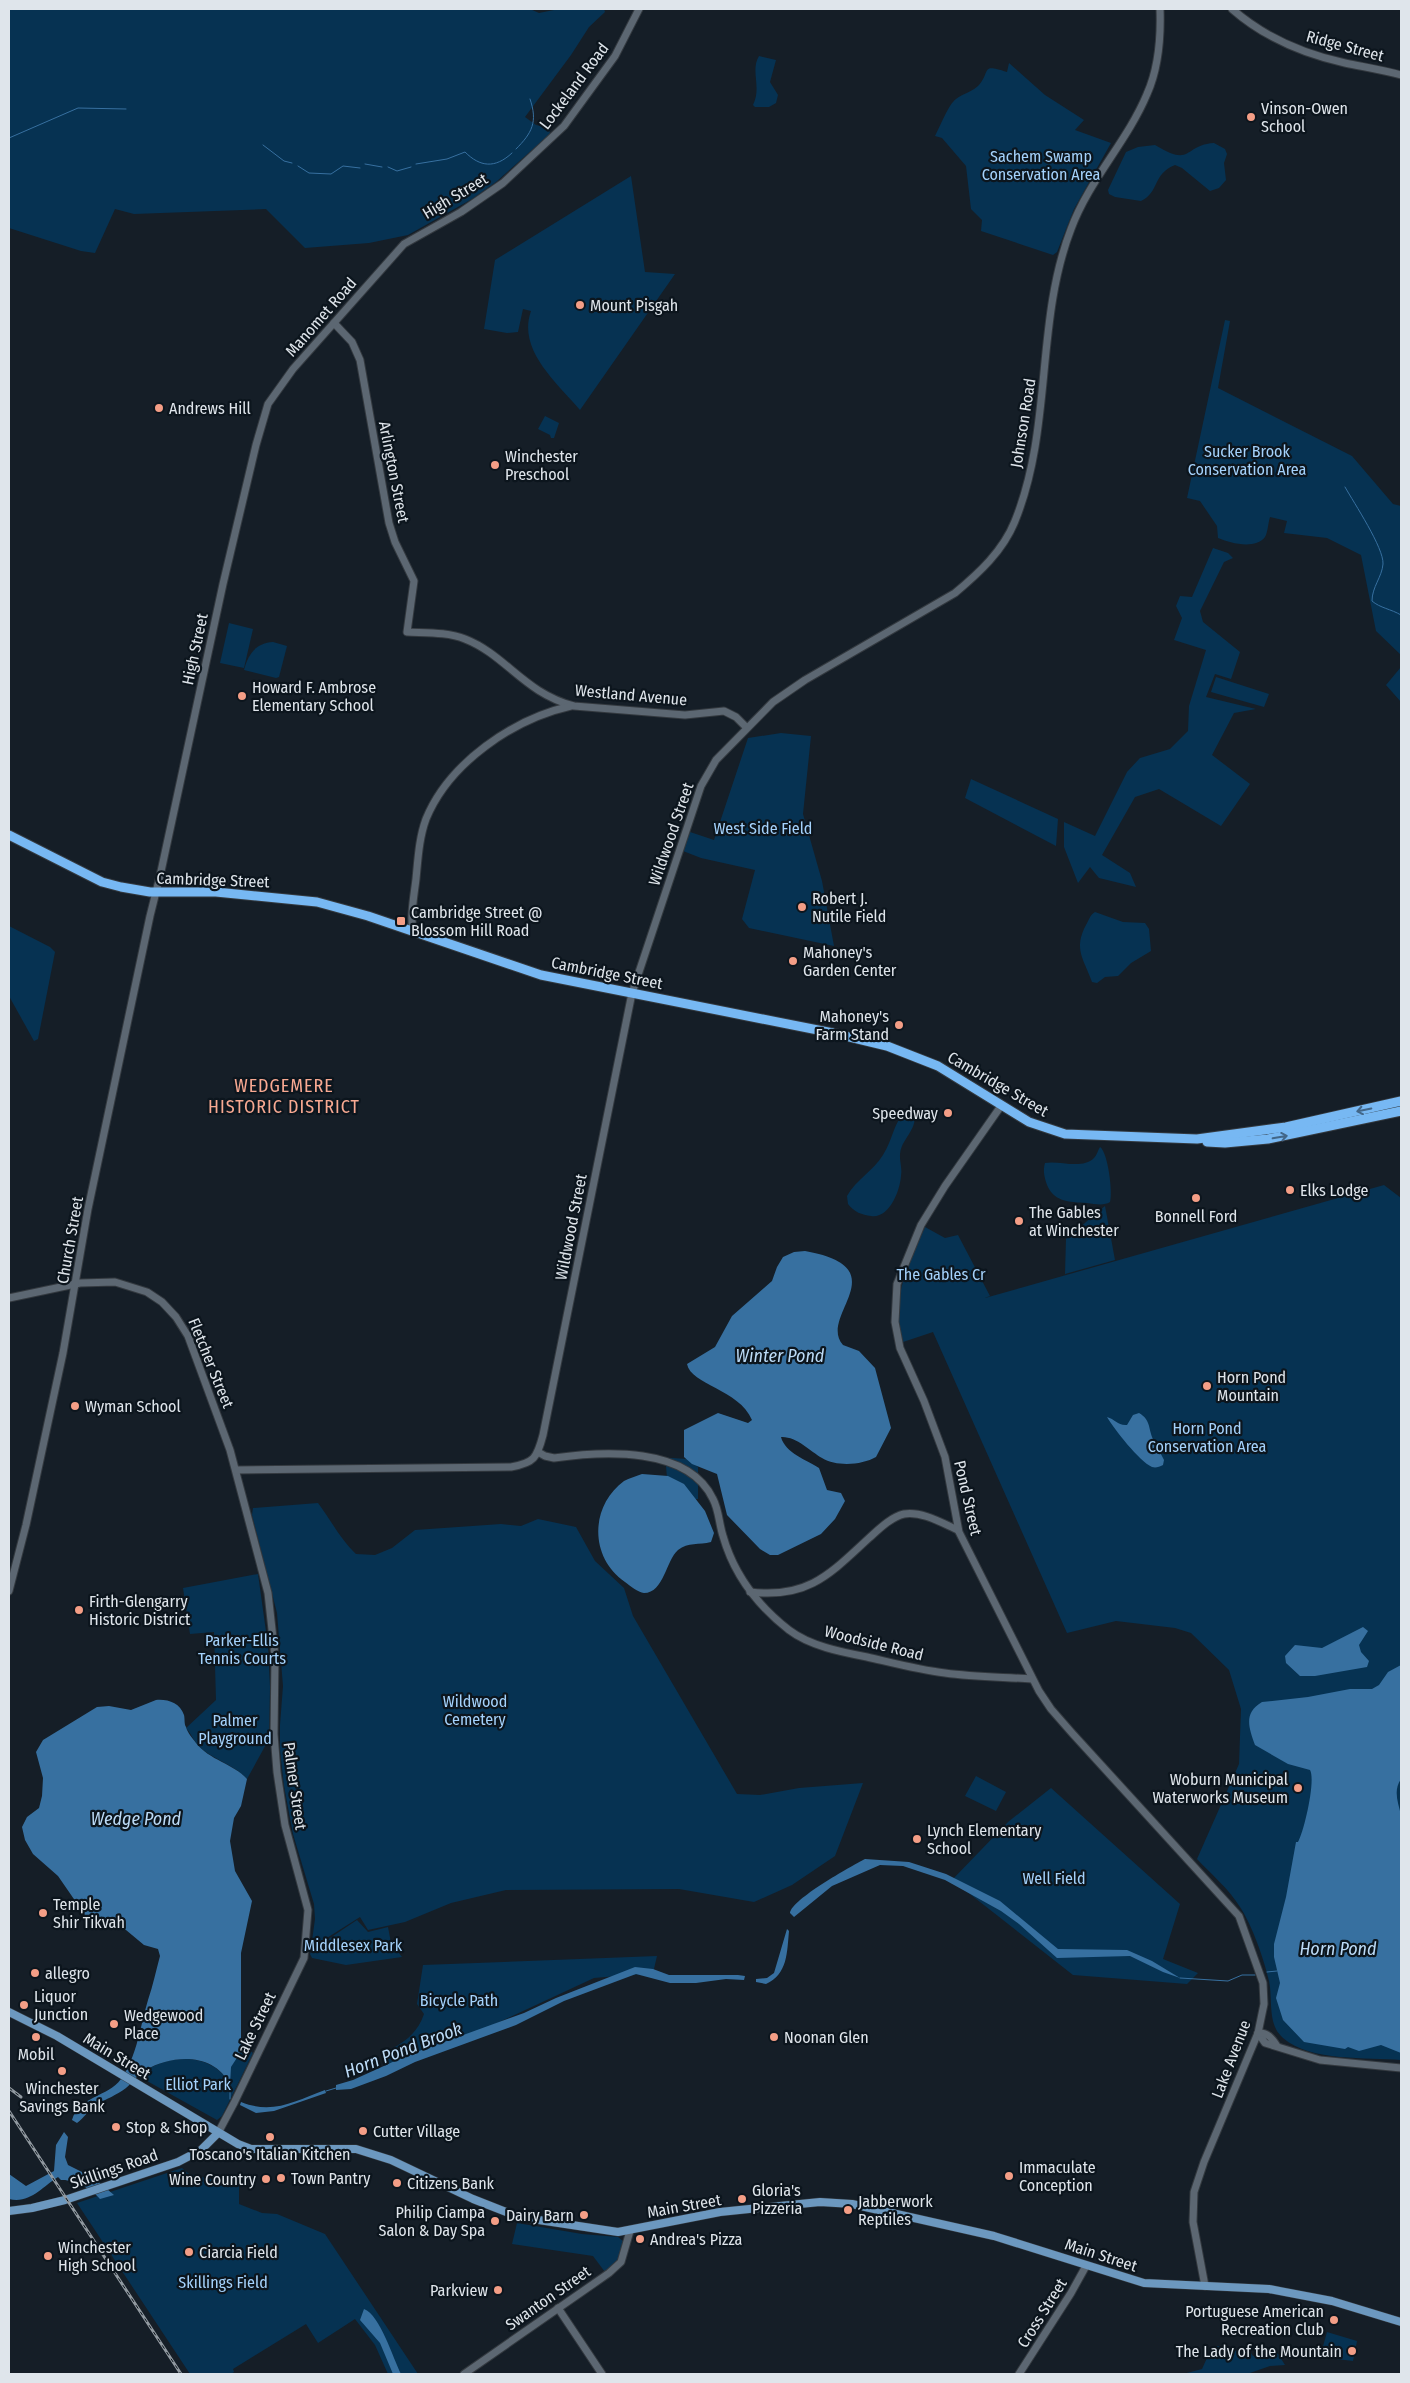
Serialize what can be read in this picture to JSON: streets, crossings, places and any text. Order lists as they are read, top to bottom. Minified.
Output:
{"streets":{"highway":["Cambridge Street"],"main road":["Main Street","Skillings Road"],"street":["Ridge Street","Lockeland Road","High Street","Manomet Road","Johnson Road","Arlington Street","Westland Avenue","Wildwood Street","Church Street","Fletcher Street","Pond Street","Woodside Road","Palmer Street","Lake Street","Lake Avenue","Swanton Street","Cross Street"]},"crossings":[["Lockeland Road","High Street"],["High Street","Manomet Road"],["High Street","Cambridge Street"],["High Street","Church Street"],["Manomet Road","Arlington Street"],["Johnson Road","Westland Avenue"],["Johnson Road","Wildwood Street"],["Arlington Street","Westland Avenue"],["Westland Avenue","Wildwood Street"],["Wildwood Street","Cambridge Street"],["Wildwood Street","Woodside Road"],["Cambridge Street","Church Street"],["Cambridge Street","Pond Street"],["Church Street","Fletcher Street"],["Fletcher Street","Palmer Street"],["Pond Street","Woodside Road"],["Pond Street","Lake Avenue"],["Palmer Street","Lake Street"],["Lake Street","Main Street"],["Lake Street","Skillings Road"],["Main Street","Lake Avenue"],["Main Street","Skillings Road"],["Main Street","Swanton Street"],["Main Street","Cross Street"]],"districts":["WEDGEMERE HISTORIC DISTRICT"],"water":["Winter Pond","Wedge Pond","Horn Pond","Horn Pond Brook"],"parks":["Sachem Swamp Conservation Area","Sucker Brook Conservation Area","West Side Field","The Gables Cr","Horn Pond Conservation Area","Parker-Ellis Tennis Courts","Wildwood Cemetery","Palmer Playground","Well Field","Middlesex Park","Bicycle Path","Elliot Park","Skillings Field"],"places":{"other":["Vinson-Owen School","Mount Pisgah","Andrews Hill","Winchester Preschool","Howard F. Ambrose Elementary School","Robert J. Nutile Field","Mahoney's Garden Center","Mahoney's Farm Stand","Speedway","Elks Lodge","Bonnell Ford","The Gables at Winchester","Horn Pond Mountain","Wyman School","Firth-Glengarry Historic District","Woburn Municipal Waterworks Museum","Lynch Elementary School","Temple Shir Tikvah","allegro","Liquor Junction","Wedgewood Place","Mobil","Noonan Glen","Winchester Savings Bank","Stop & Shop","Cutter Village","Toscano's Italian Kitchen","Immaculate Conception","Town Pantry","Wine Country","Citizens Bank","Gloria's Pizzeria","Jabberwork Reptiles","Dairy Barn","Philip Ciampa Salon & Day Spa","Andrea's Pizza","Ciarcia Field","Winchester High School","Parkview","Portuguese American Recreation Club","The Lady of the Mountain"],"transit":["Cambridge Street @ Blossom Hill Road"]}}
